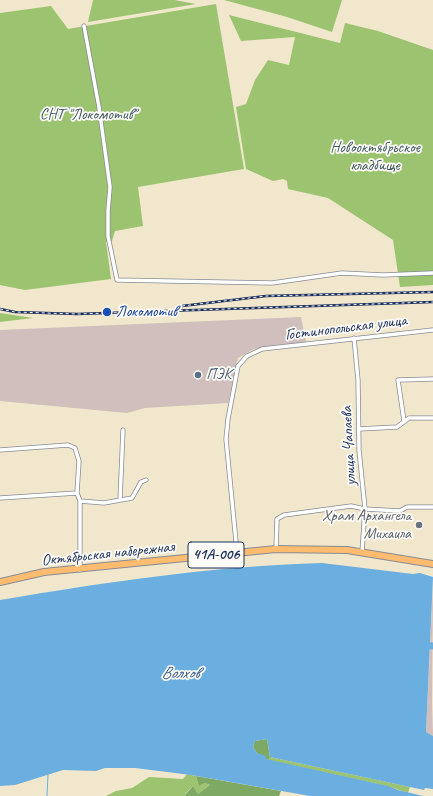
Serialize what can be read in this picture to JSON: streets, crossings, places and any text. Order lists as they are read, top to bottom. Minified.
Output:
{"streets":{"main road":["Октябрьская набережная","41А-006"],"street":["Гостинопольская улица","улица Чапаева"]},"crossings":[["Гостинопольская улица","улица Чапаева"],["Гостинопольская улица","Октябрьская набережная"],["улица Чапаева","Октябрьская набережная"]],"water":["Волхов"],"parks":["СНТ \"Локомотив\"","Новооктябрьское кладбище"],"places":["Локомотив","ПЭК","Храм Архангела Михаила"]}
